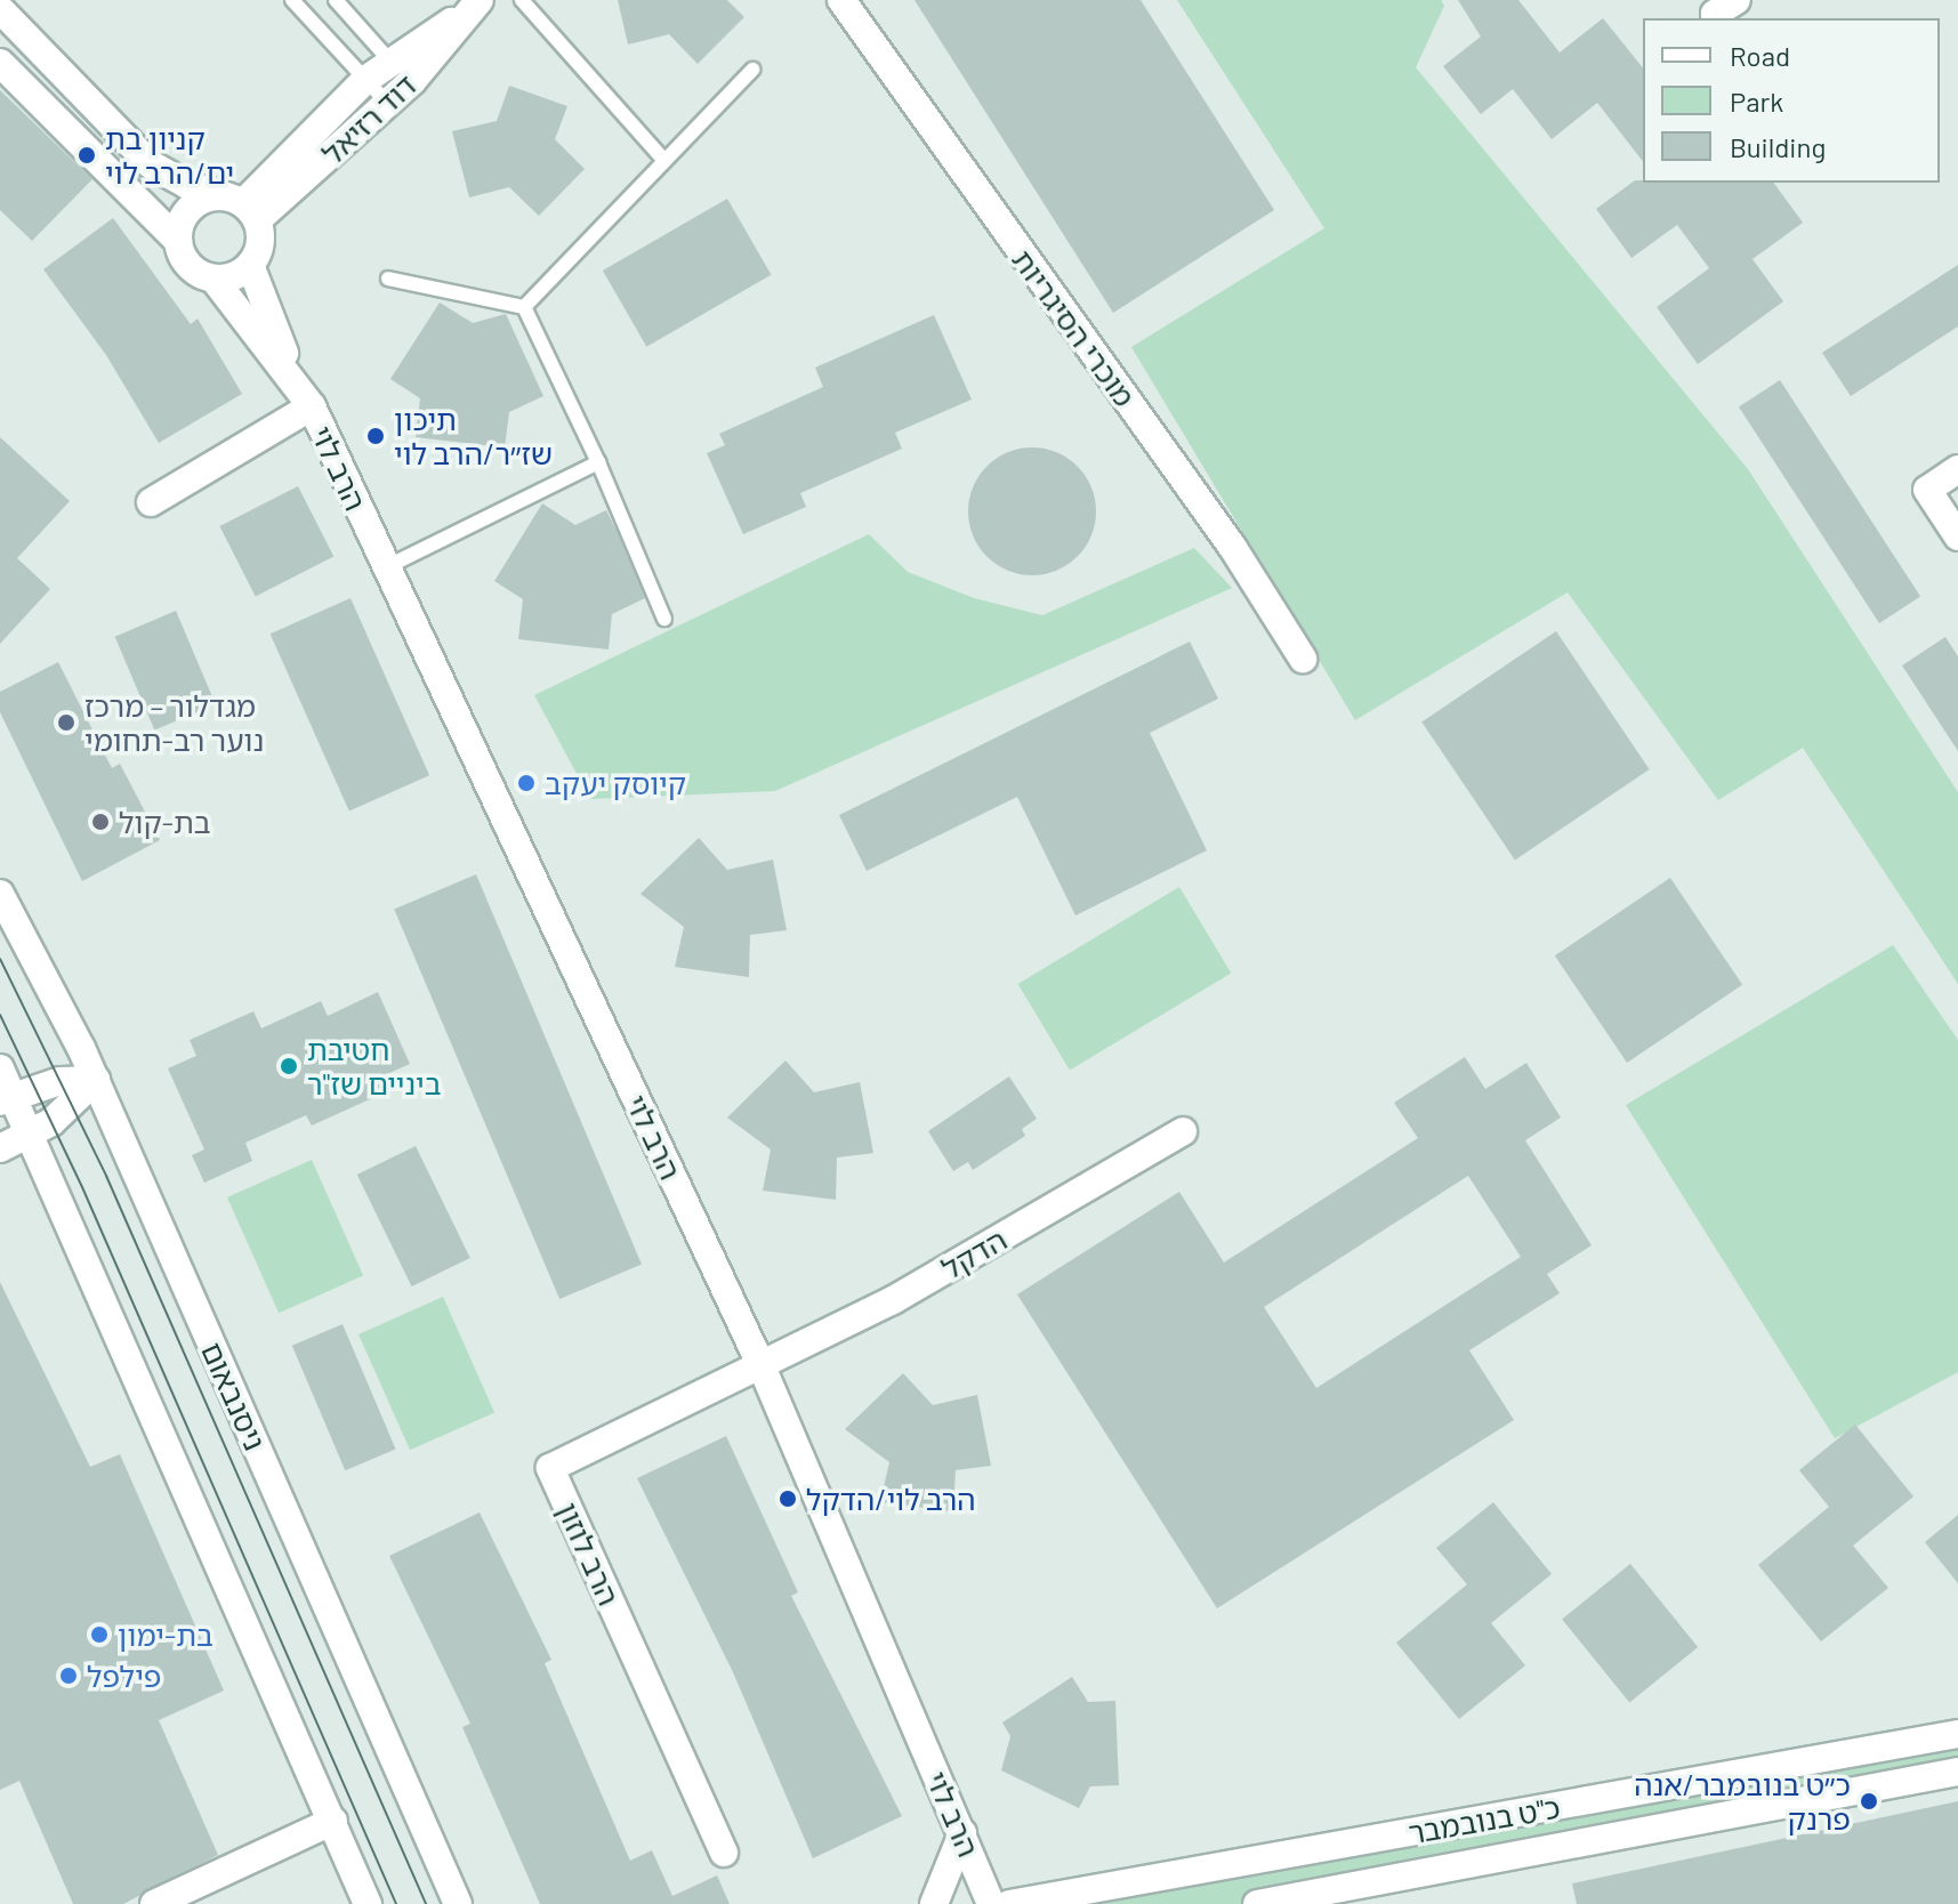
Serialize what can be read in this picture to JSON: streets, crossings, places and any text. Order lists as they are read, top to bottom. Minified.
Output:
{"streets":{"street":["דוד רזיאל","מוכרי הסיגריות","הרב לוי","הדקל","ניסנבאום","הרב לוזון","כ\"ט בנובמבר"]},"crossings":[["דוד רזיאל","הרב לוי"],["הרב לוי","הדקל"],["הרב לוי","הרב לוזון"],["הדקל","הרב לוזון"]],"places":["קניון בת ים/הרב לוי","תיכון שז״ר/הרב לוי","מגדלור – מרכז נוער רב-תחומי","קיוסק יעקב","בת-קול","חטיבת ביניים שז\"ר","הרב לוי/הדקל","בת-ימון","פילפל","כ״ט בנובמבר/אנה פרנק"],"legend":["Road","Park","Building"]}
